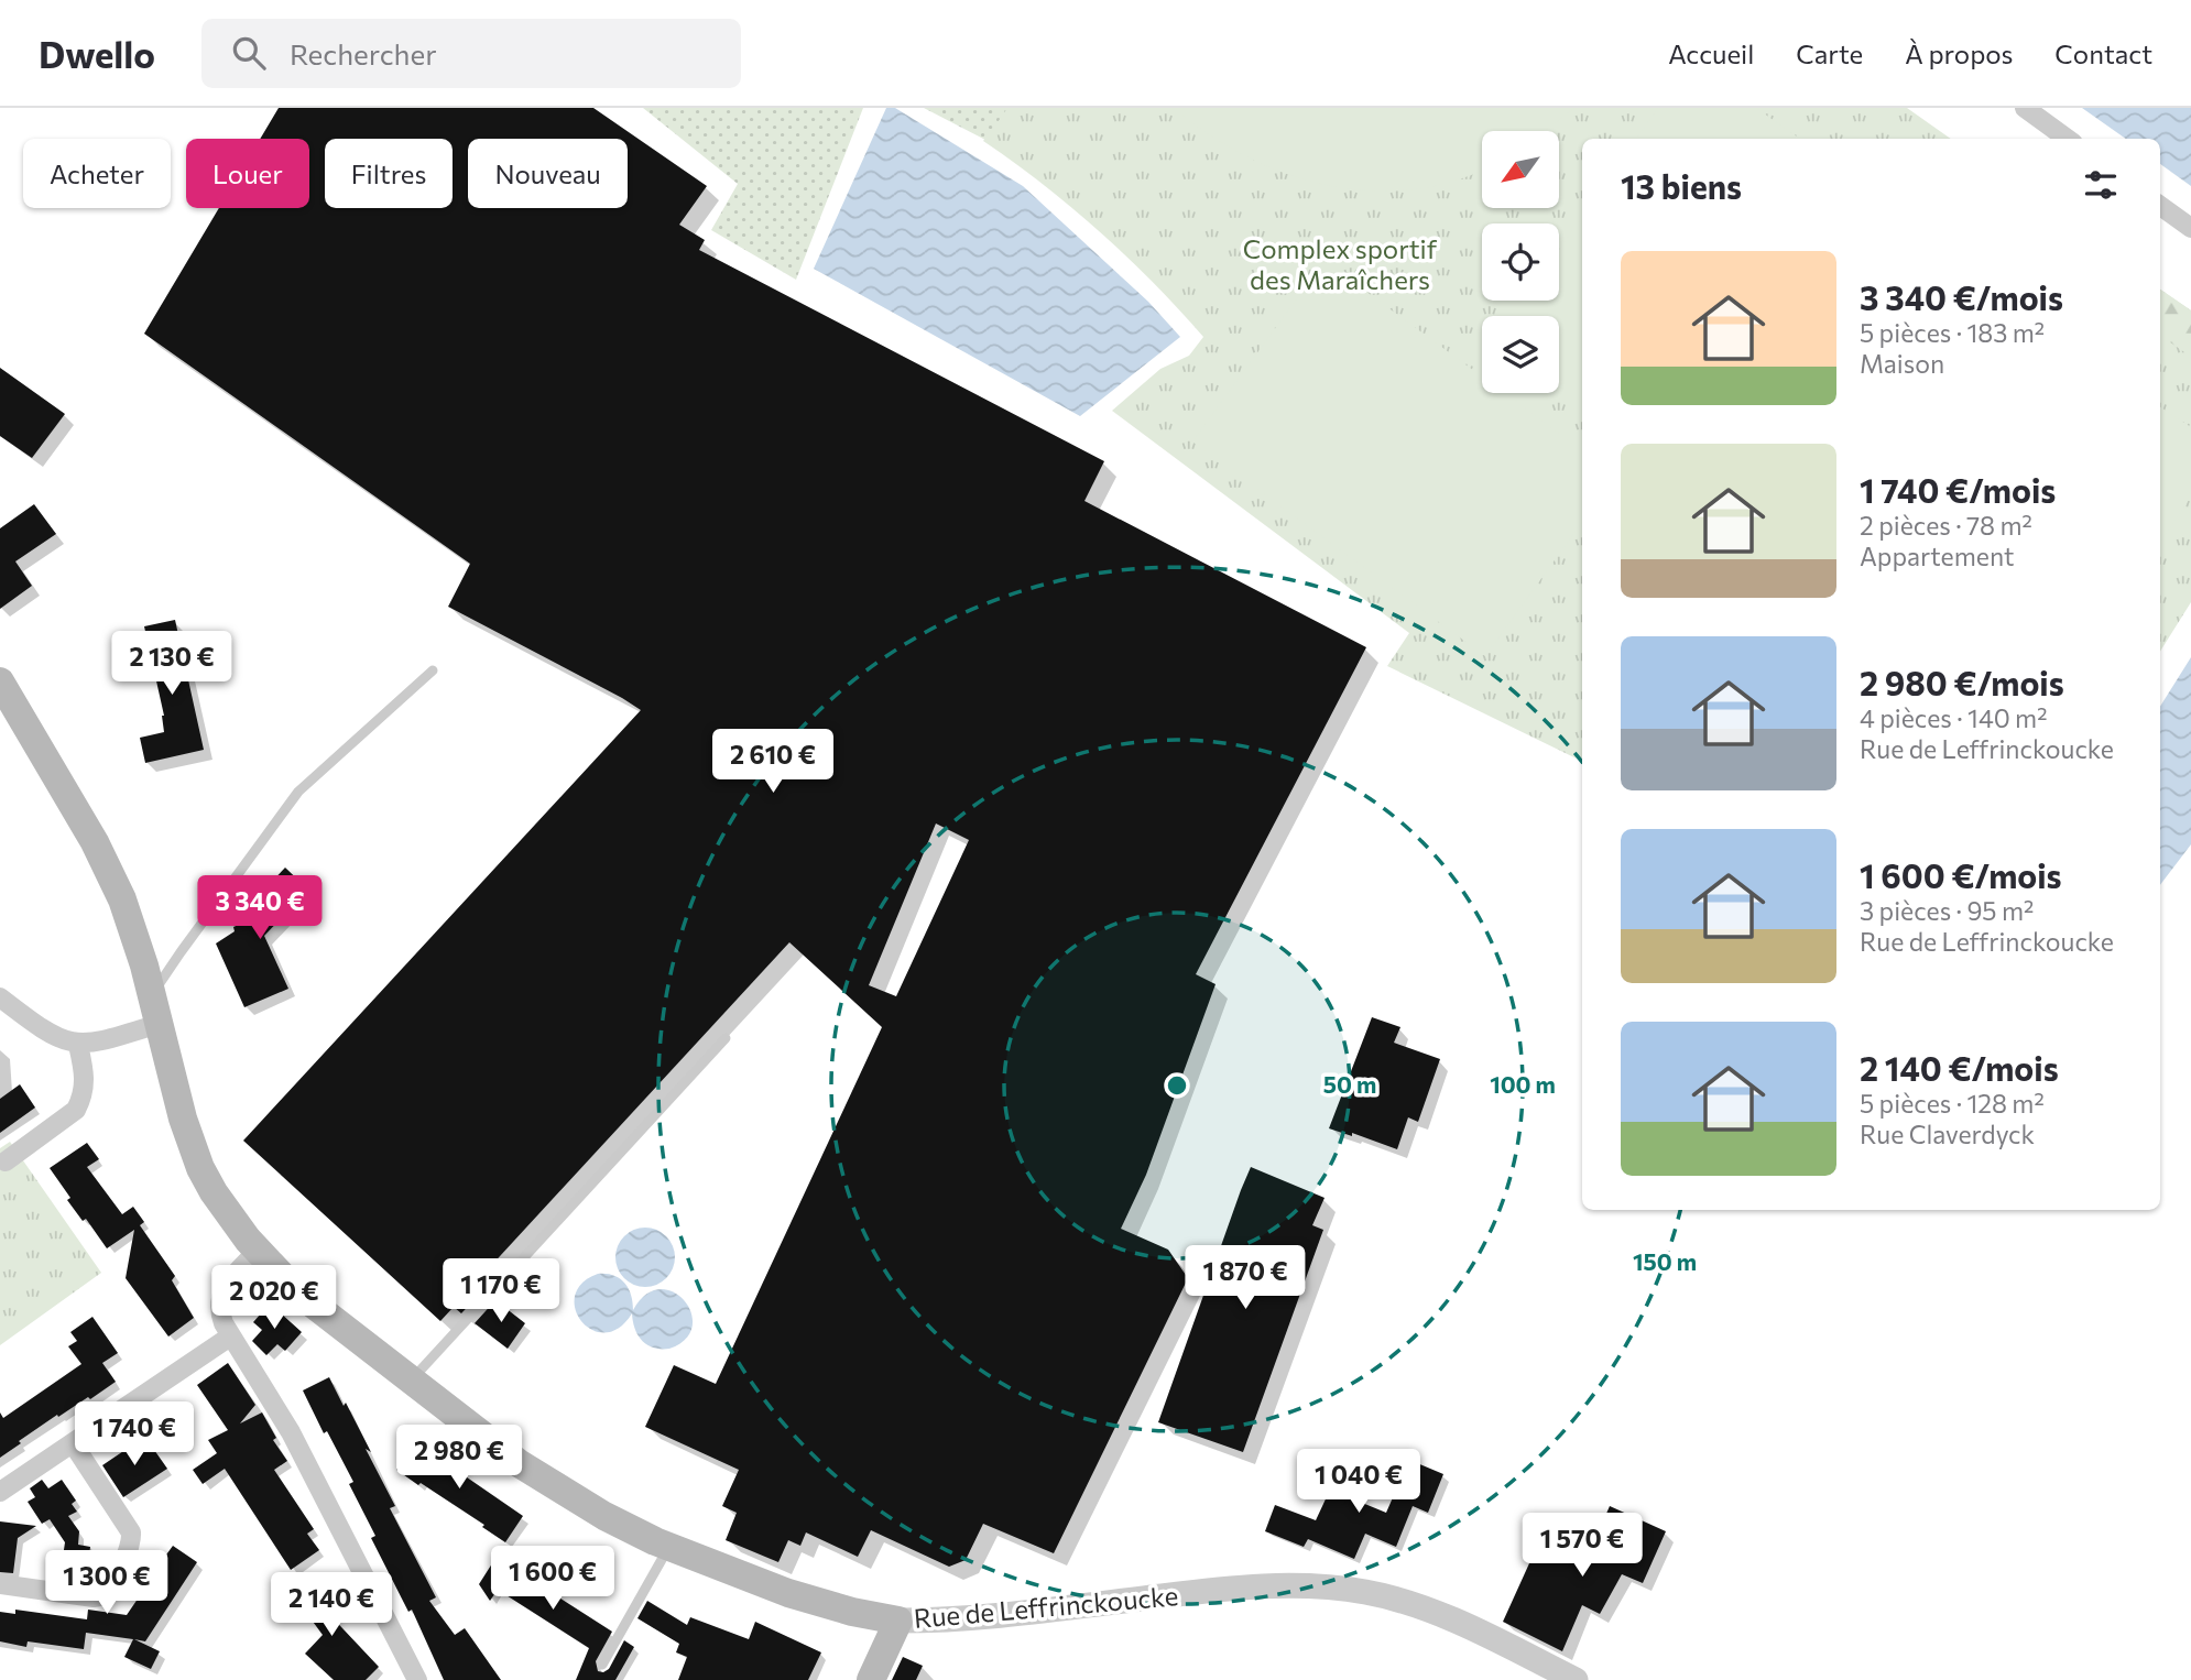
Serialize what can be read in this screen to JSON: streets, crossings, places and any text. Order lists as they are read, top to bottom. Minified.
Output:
{"streets":{"main road":["Rue de Leffrinckoucke"]},"parks":["Complex sportif des Maraîchers"],"north":"bottom left","page":{"header":"Dwello","search":"Rechercher","nav":["Accueil","Carte","À propos","Contact"],"chip":["Acheter","Louer","Filtres","Nouveau"],"heading":"13 biens","list":[{"name":"3 340 €/mois","note":"5 pièces · 183 m² · Maison"},{"name":"1 740 €/mois","note":"2 pièces · 78 m² · Appartement"},{"name":"2 980 €/mois","note":"4 pièces · 140 m² · Rue de Leffrinckoucke"},{"name":"1 600 €/mois","note":"3 pièces · 95 m² · Rue de Leffrinckoucke"},{"name":"2 140 €/mois","note":"5 pièces · 128 m² · Rue Claverdyck"}],"price":["2 130 €","2 610 €","3 340 €","1 870 €","1 170 €","2 020 €","1 740 €","2 980 €","1 040 €","1 570 €","1 600 €","1 300 €","2 140 €"]},"rings":["50 m","100 m","150 m"]}
